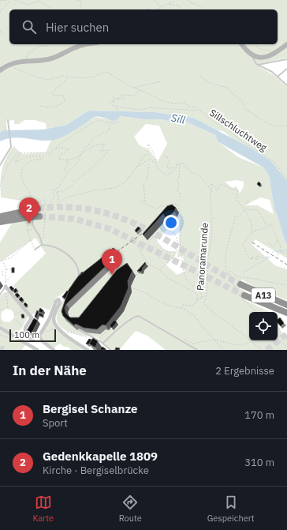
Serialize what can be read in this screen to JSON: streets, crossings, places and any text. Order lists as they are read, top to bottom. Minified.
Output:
{"streets":{"highway":["A13"],"path":["Sillschluchtweg","Panoramarunde"]},"water":["Sill"],"scale_bar":"100 m","page":{"search":"Hier suchen","pins":["2","1"],"scale":"100 m","heading":["In der Nähe","2 Ergebnisse"],"list":[{"mark":"1","name":"Bergisel Schanze","note":"Sport","value":"170 m"},{"mark":"2","name":"Gedenkkapelle 1809","note":"Kirche · Bergiselbrücke","value":"310 m"}],"nav":["Karte","Route","Gespeichert"]}}
